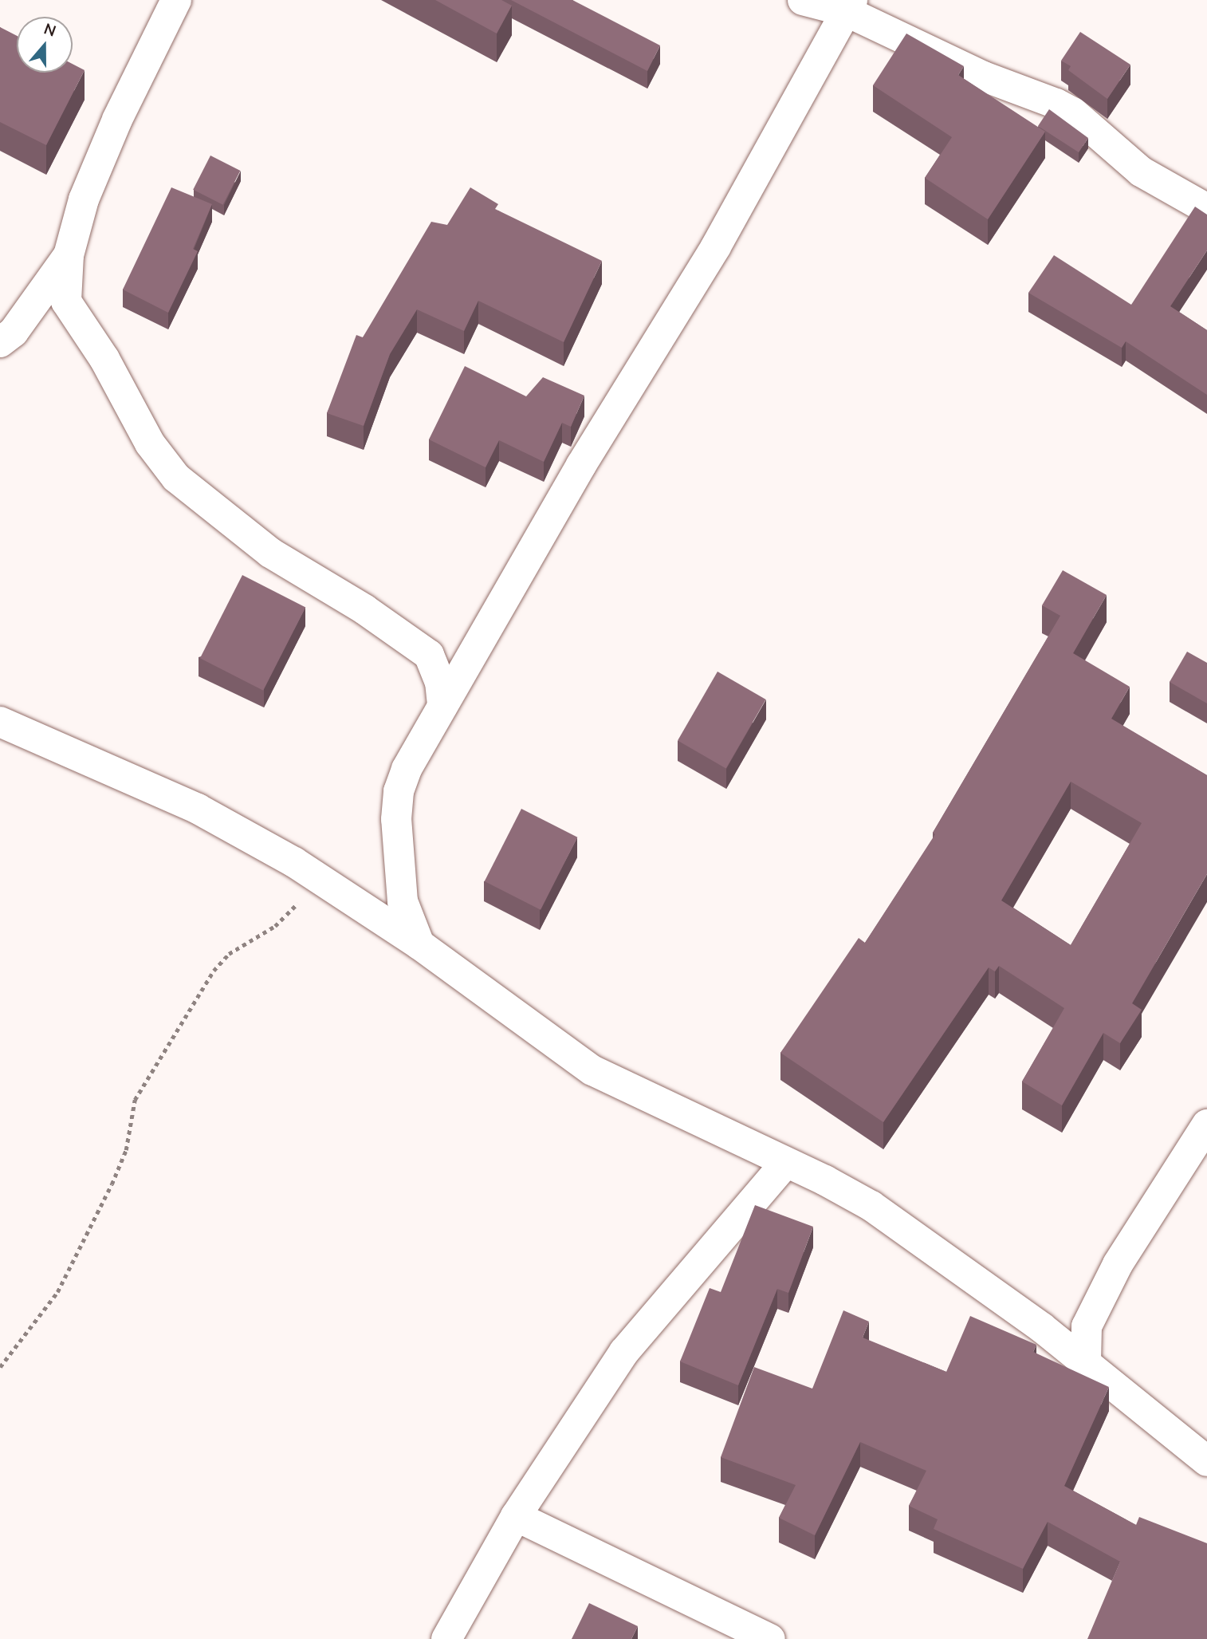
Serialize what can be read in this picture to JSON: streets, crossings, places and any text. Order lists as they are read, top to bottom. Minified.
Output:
{"north":"top"}
